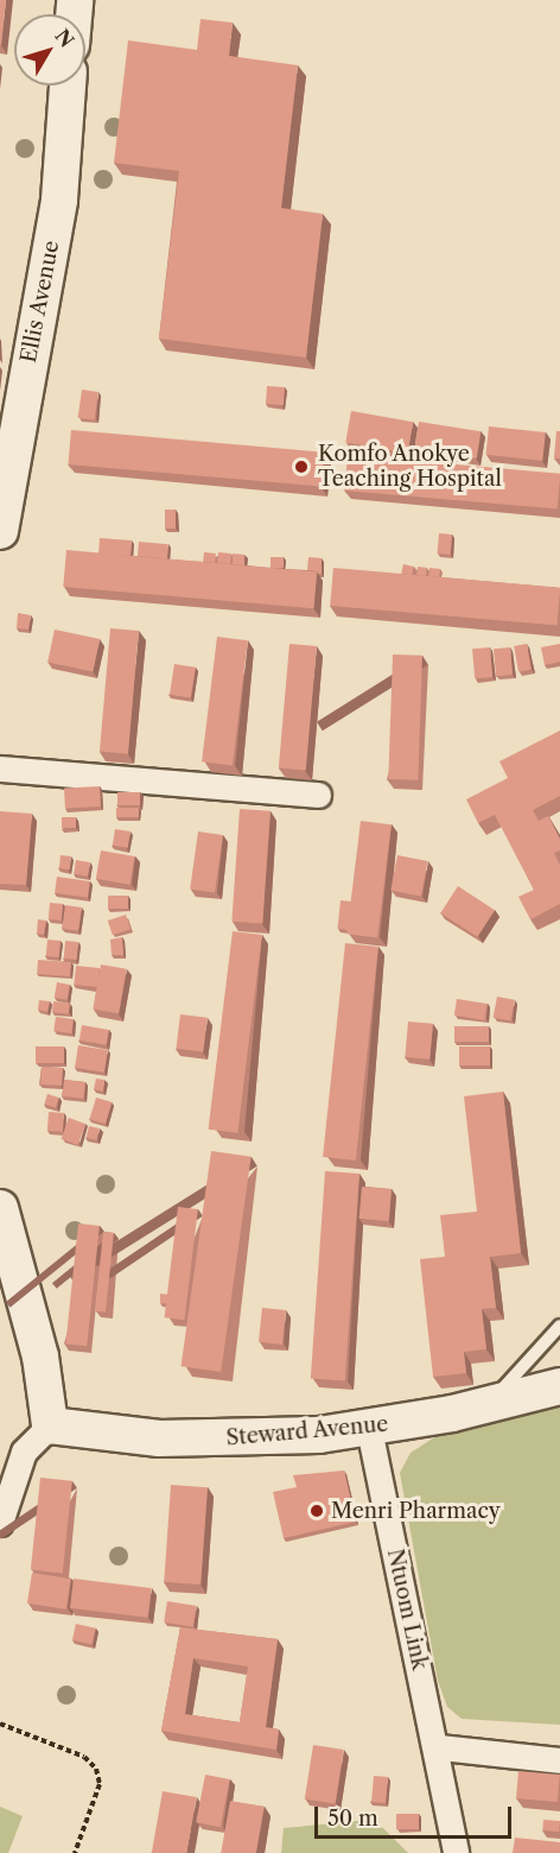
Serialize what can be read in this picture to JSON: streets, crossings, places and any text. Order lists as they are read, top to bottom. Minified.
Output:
{"streets":{"street":["Ellis Avenue","Steward Avenue","Ntuom Link"]},"crossings":[["Steward Avenue","Ntuom Link"]],"places":["Komfo Anokye Teaching Hospital","Menri Pharmacy"],"scale_bar":"50 m","north":"top right"}
